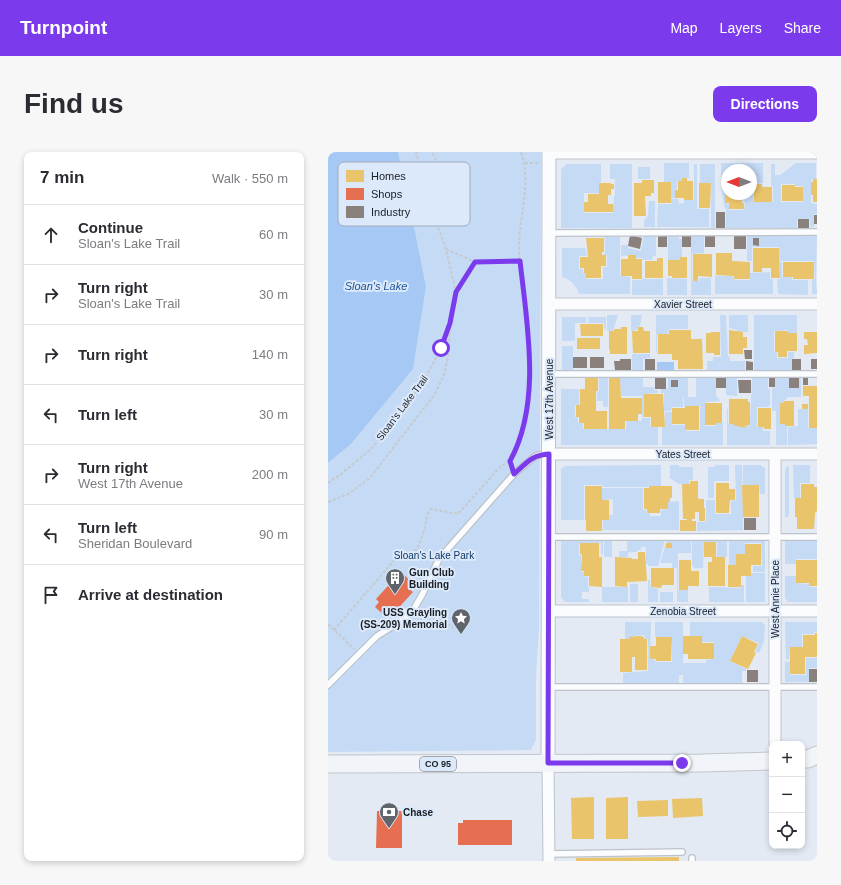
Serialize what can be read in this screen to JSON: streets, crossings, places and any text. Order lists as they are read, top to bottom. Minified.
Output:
{"streets":{"main road":["CO 95"],"street":["Xavier Street","West 17th Avenue","Yates Street","West Annie Place","Zenobia Street"],"path":["Sloan's Lake Trail"]},"crossings":[["Xavier Street","West 17th Avenue"],["West 17th Avenue","Yates Street"],["West 17th Avenue","Zenobia Street"],["West 17th Avenue","CO 95"],["Yates Street","West Annie Place"],["West Annie Place","Zenobia Street"]],"water":["Sloan's Lake"],"parks":["Sloan's Lake Park"],"places":{"building":["Gun Club Building"],"place":["USS Grayling (SS-209) Memorial"],"bank":["Chase"]},"legend":["Homes","Shops","Industry"],"north":"left","page":{"header":"Turnpoint","nav":["Map","Layers","Share"],"buttons":"Directions","title":"Find us","heading":["7 min","Walk · 550 m"],"list":[["Continue","Sloan's Lake Trail","60 m"],["Turn right","Sloan's Lake Trail","30 m"],["Turn right","140 m"],["Turn left","30 m"],["Turn right","West 17th Avenue","200 m"],["Turn left","Sheridan Boulevard","90 m"],"Arrive at destination"],"map_buttons":["+","−"]}}
